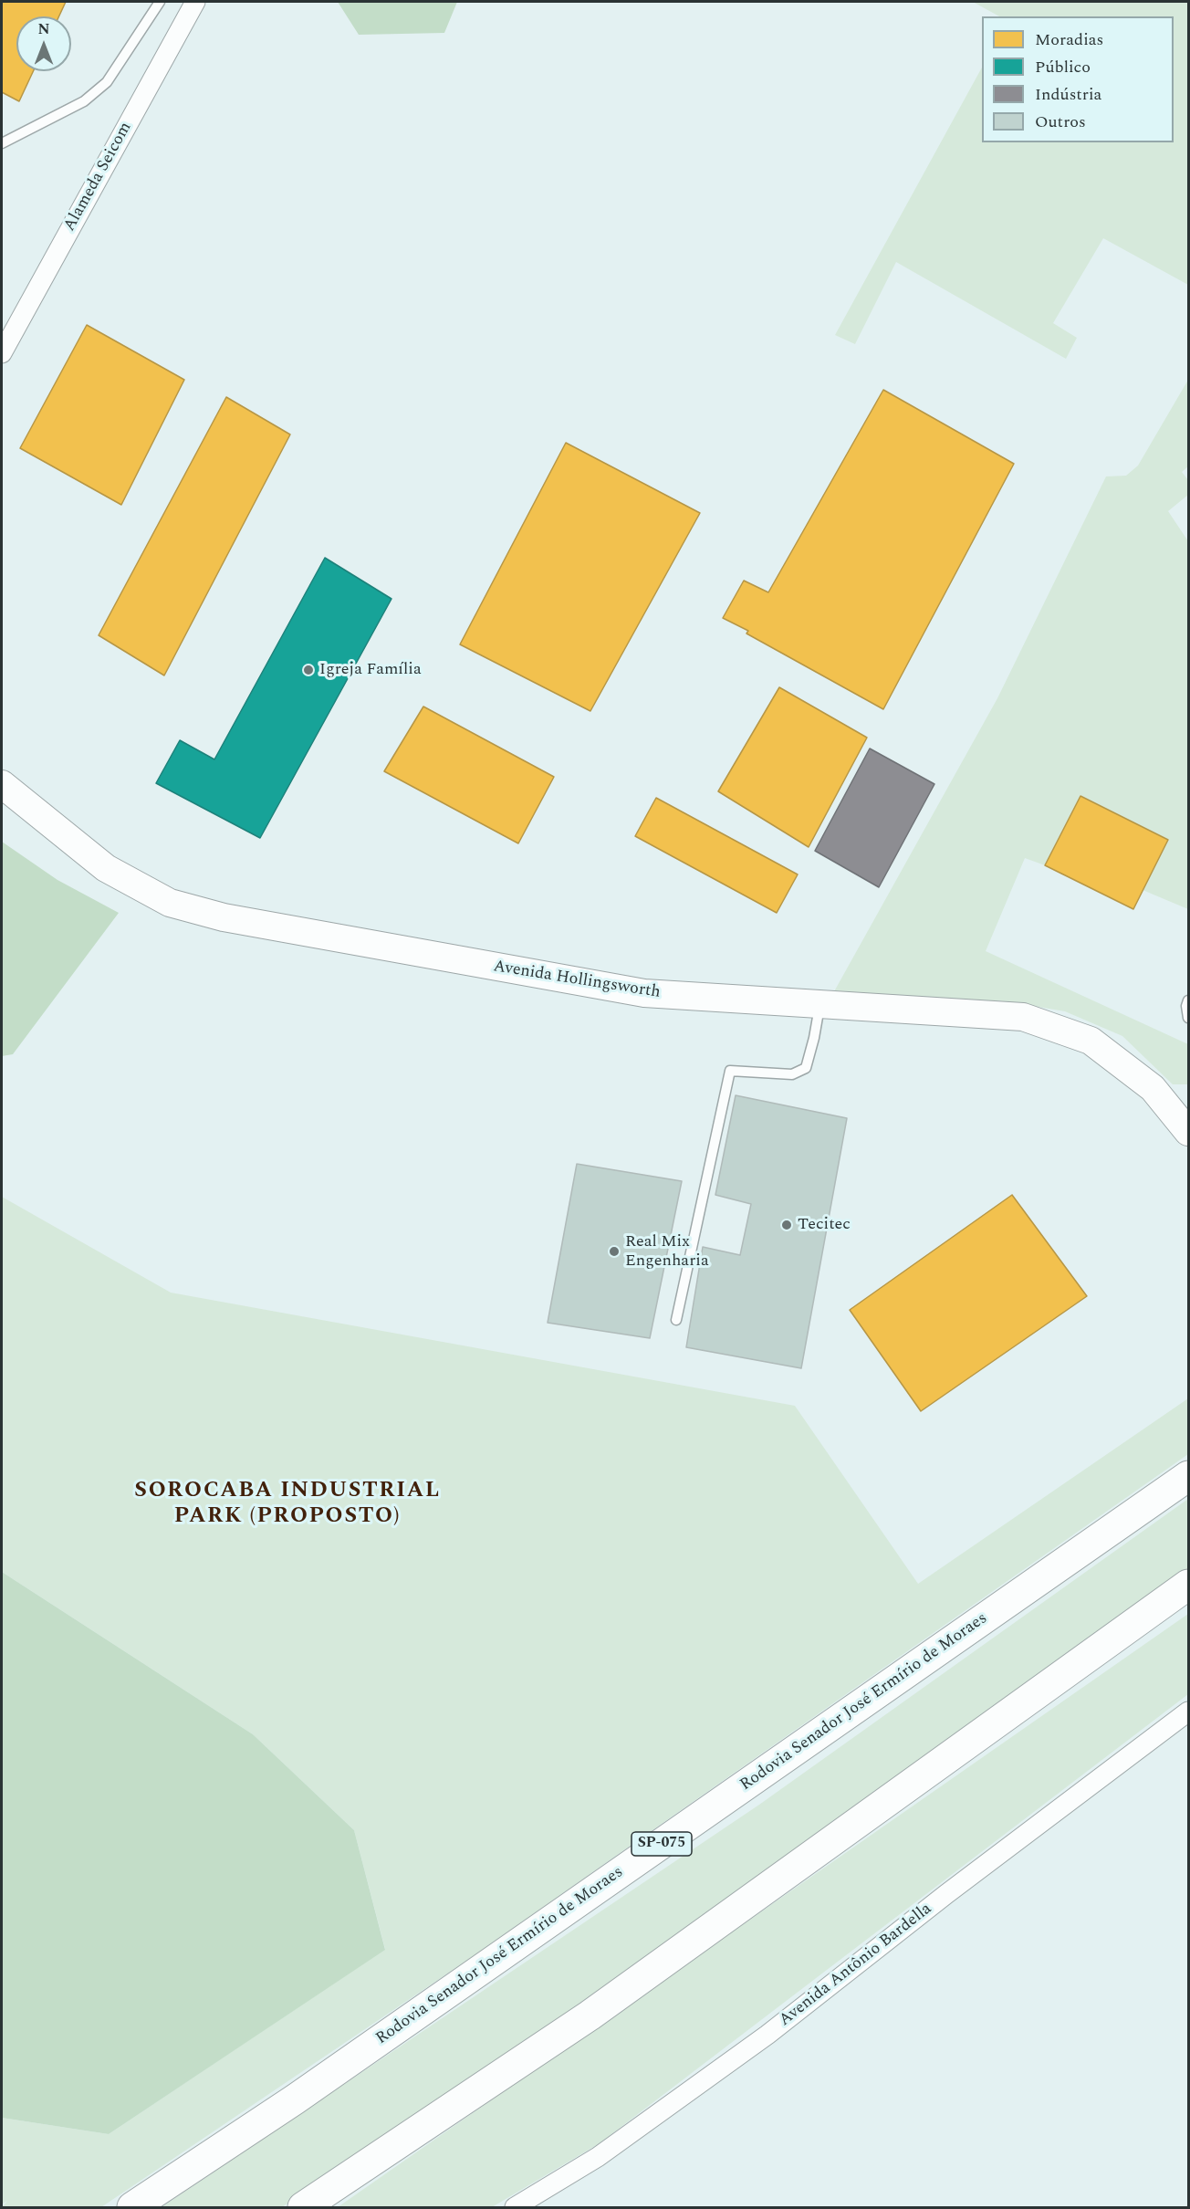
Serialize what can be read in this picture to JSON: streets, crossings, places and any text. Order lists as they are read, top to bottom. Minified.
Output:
{"streets":{"highway":["Rodovia Senador José Ermírio de Moraes","SP-075"],"main road":["Avenida Hollingsworth"],"street":["Alameda Seicom","Avenida Antônio Bardella"]},"districts":["SOROCABA INDUSTRIAL PARK (PROPOSTO)"],"places":["Igreja Família","Tecitec","Real Mix Engenharia"],"legend":["Moradias","Público","Indústria","Outros"],"north":"top"}
